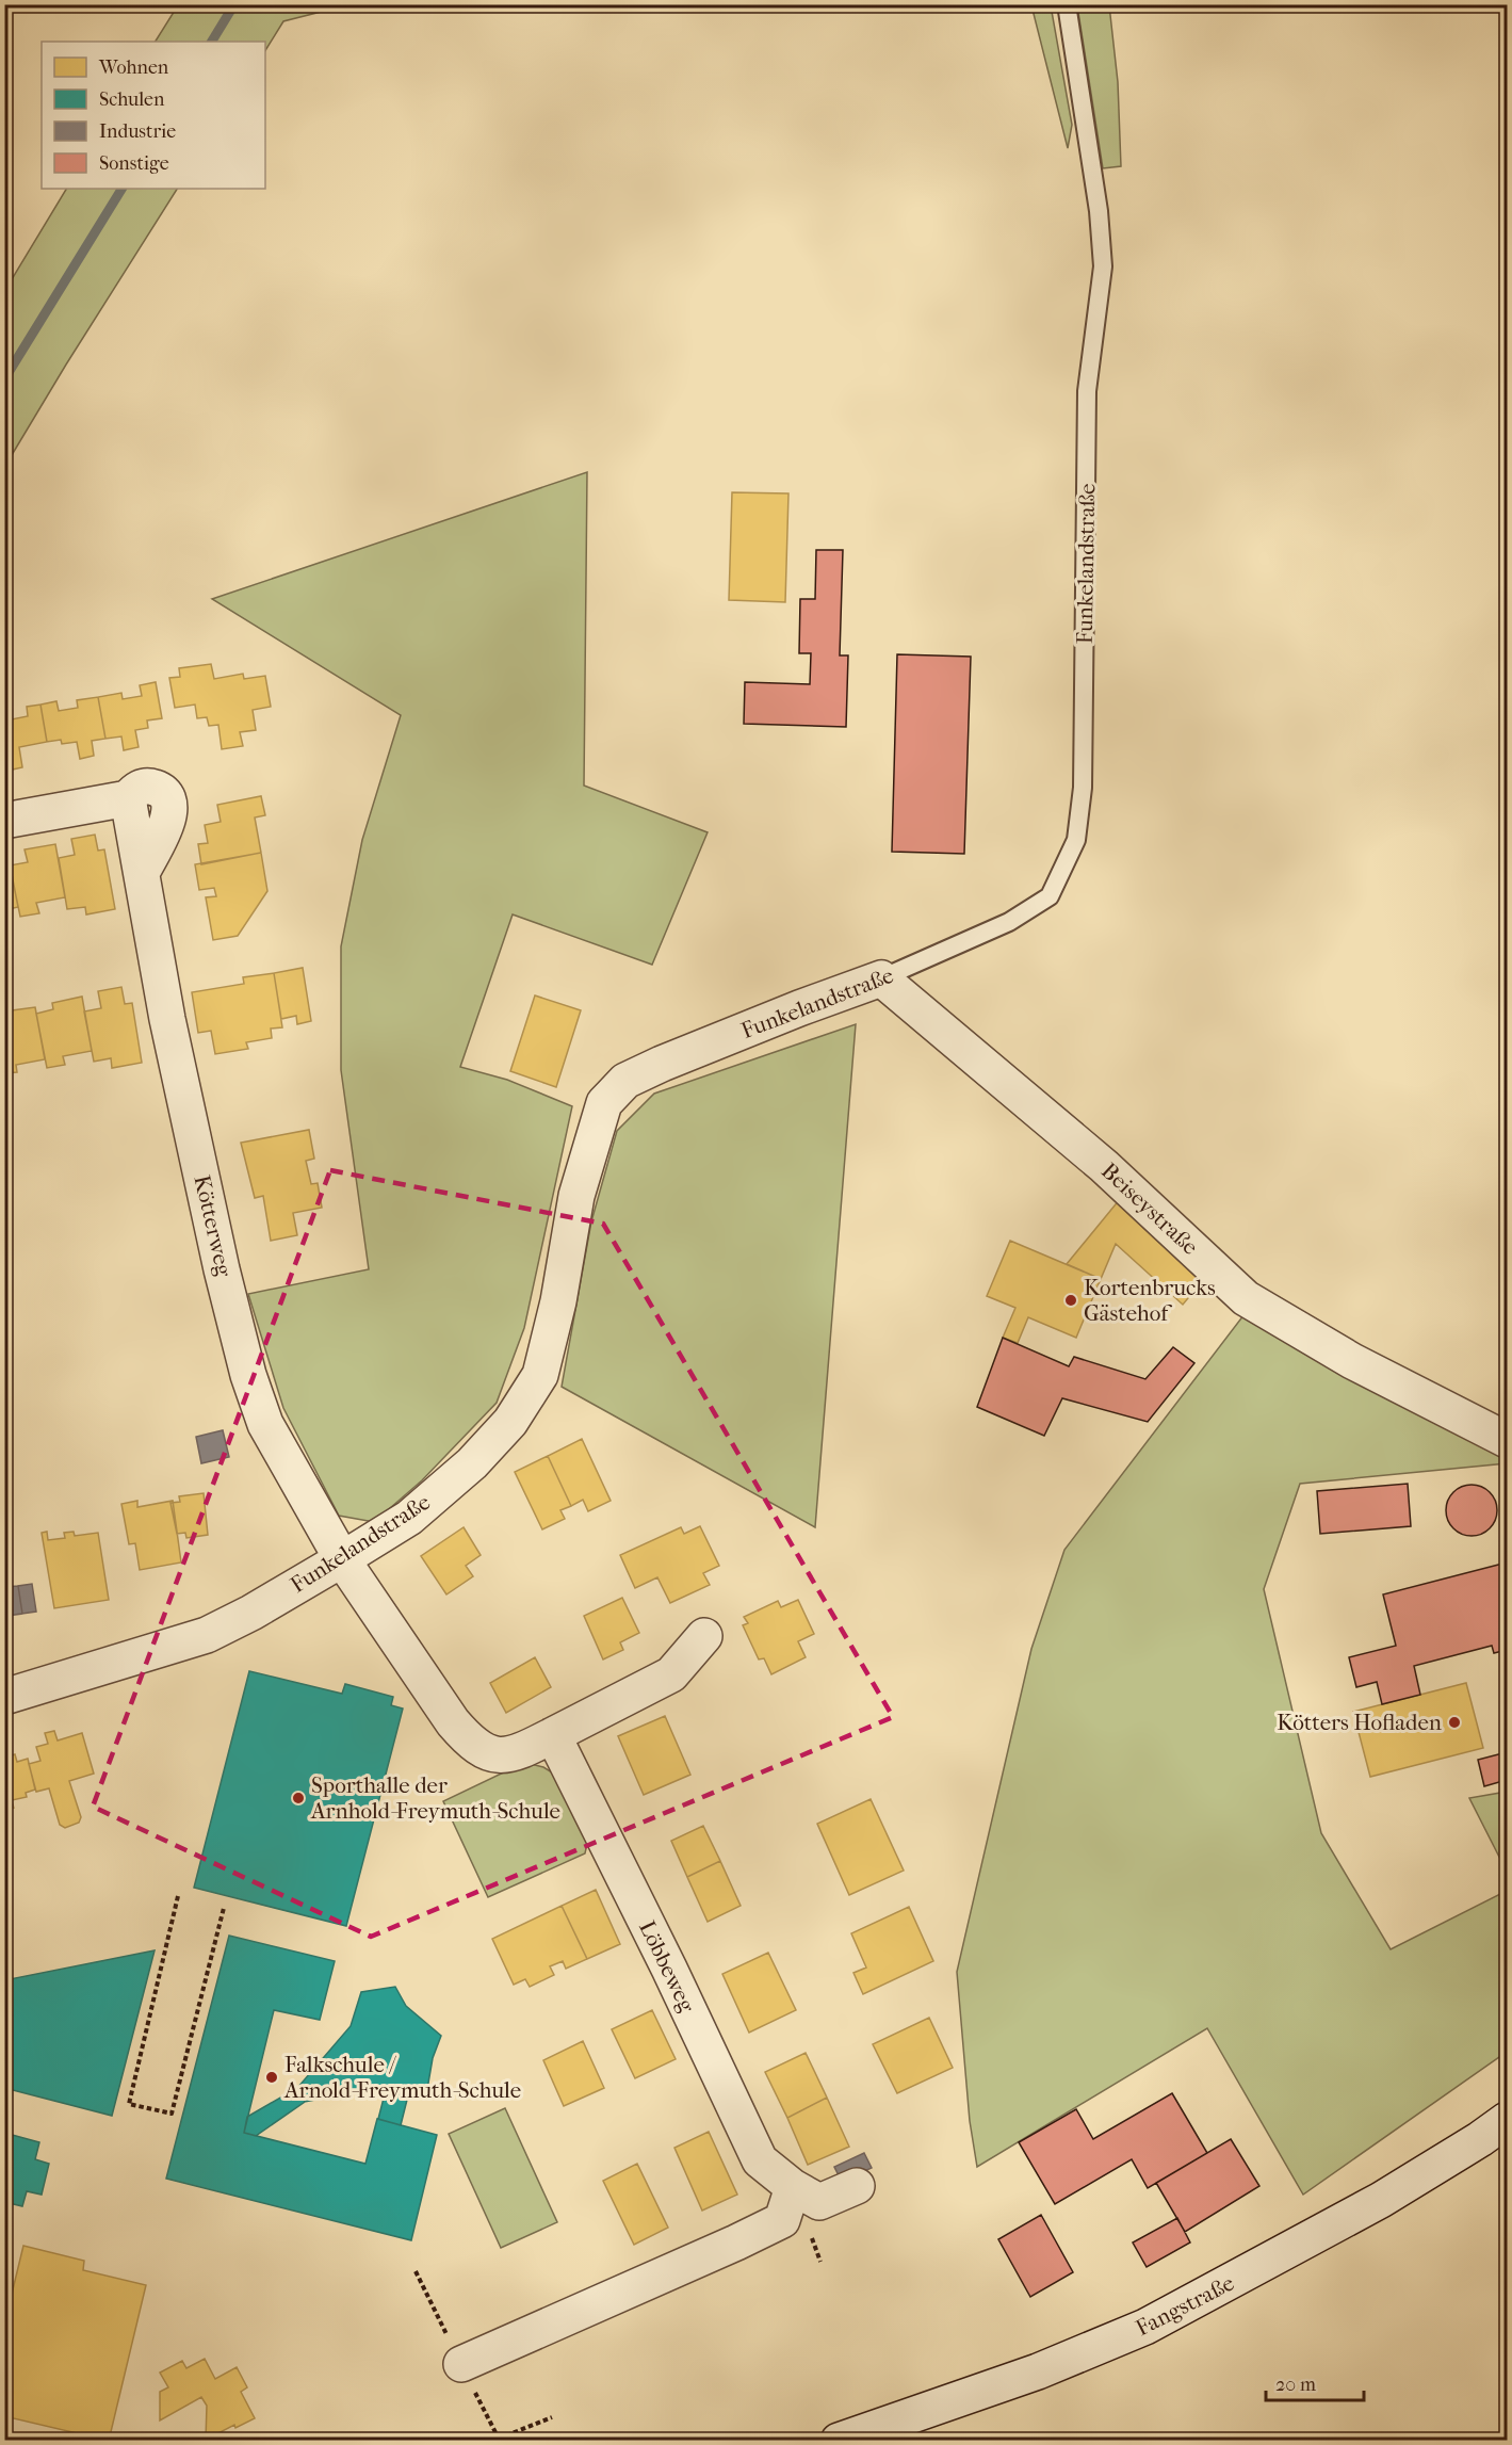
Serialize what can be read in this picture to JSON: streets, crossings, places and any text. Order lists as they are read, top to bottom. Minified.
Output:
{"streets":{"street":["Funkelandstraße","Beiseystraße","Kötterweg","Löbbeweg","Fangstraße"]},"crossings":[["Funkelandstraße","Beiseystraße"],["Funkelandstraße","Kötterweg"]],"places":["Kortenbrucks Gästehof","Kötters Hofladen","Sporthalle der Arnhold-Freymuth-Schule","Falkschule / Arnold-Freymuth-Schule"],"legend":["Wohnen","Schulen","Industrie","Sonstige"],"scale_bar":"20 m"}
